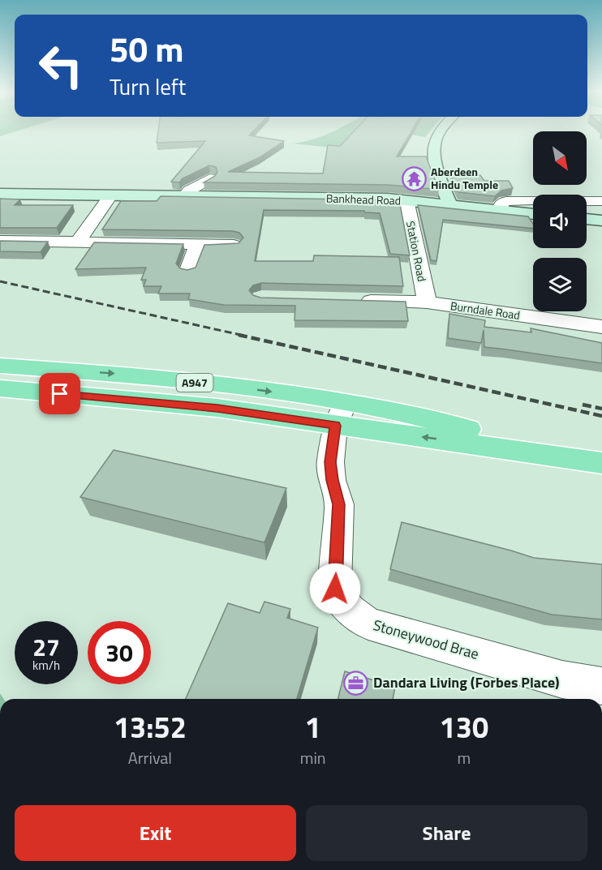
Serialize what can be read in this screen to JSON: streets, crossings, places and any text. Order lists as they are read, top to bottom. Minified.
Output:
{"streets":{"main road":["A947"],"street":["Bankhead Road","Station Road","Burndale Road","Stoneywood Brae"]},"crossings":[["Bankhead Road","Station Road"],["Station Road","Burndale Road"],["A947","Stoneywood Brae"]],"places":{"temple":["Aberdeen Hindu Temple"],"office":["Dandara Living (Forbes Place)"]},"north":"bottom right","page":{"turn":["50 m","Turn left"],"speed":"27 km/h","limit":"30","eta":["13:52","Arrival","1","min","130","m"],"buttons":["Exit","Share"]}}
